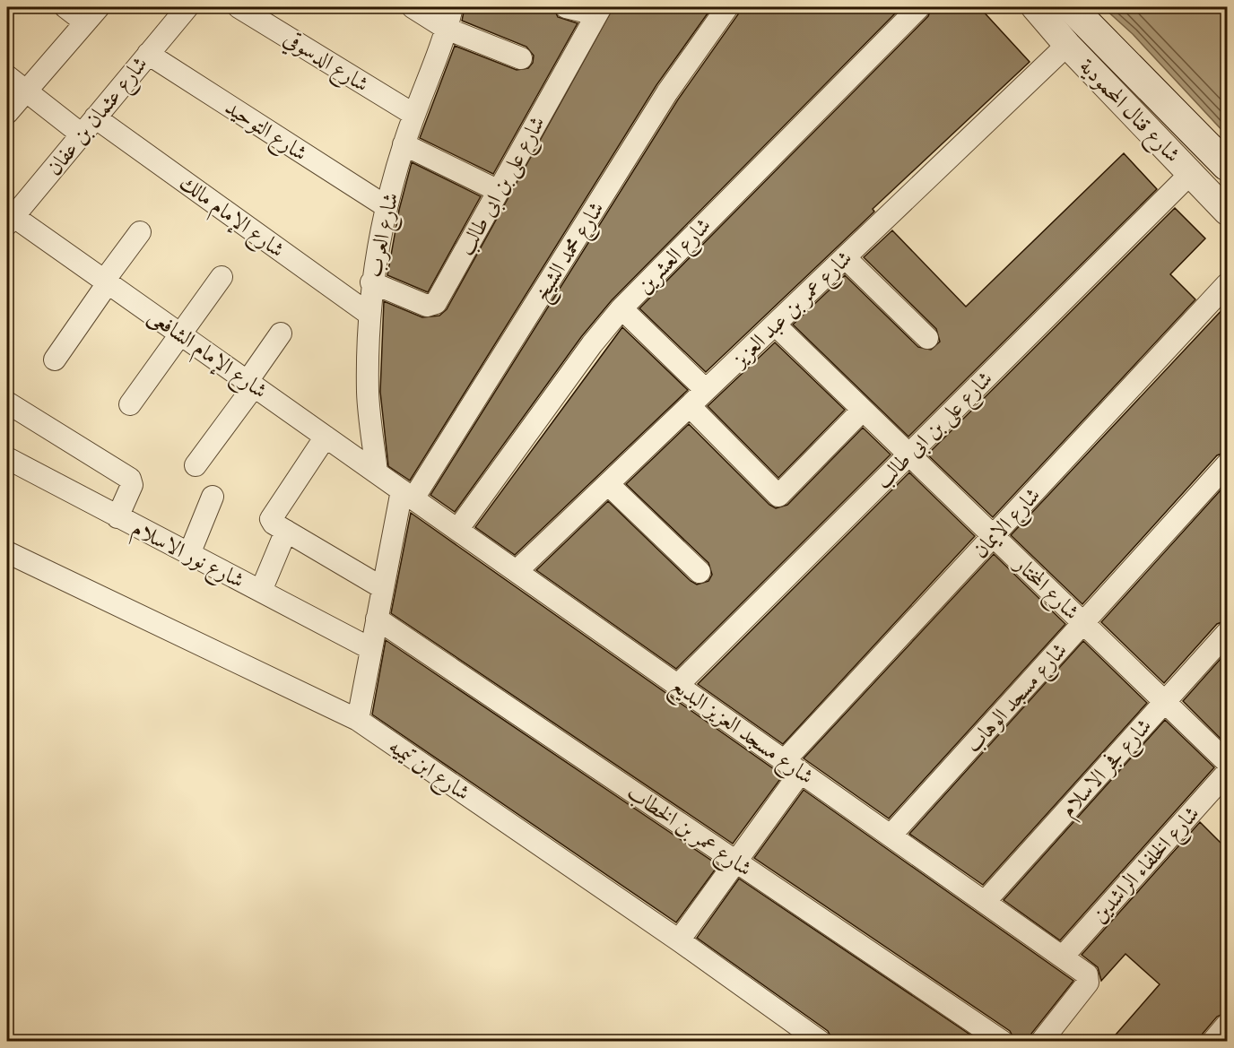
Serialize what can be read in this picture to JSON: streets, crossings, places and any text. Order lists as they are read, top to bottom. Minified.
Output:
{"streets":{"street":["شارع الدسوقي","شارع قنال المحمودية","شارع عثمان بن عفان","شارع التوحيد","شارع على بن ابى طالب","شارع الإمام مالك","شارع العرب","شارع محمد الشيخ","شارع العشرين","شارع عمر بن عبد العزيز","شارع الإمام الشافعى","شارع الايمان","شارع نور الاسلام","شارع المختار","شارع مسجد الوهاب","شارع مسجد العزيز البديع","شارع فجر الاسلام","شارع ابن تيميه","شارع عمر بن الخطاب","شارع الخلفاء الراشدين"]},"crossings":[["شارع الدسوقي","شارع العرب"],["شارع قنال المحمودية","شارع على بن ابى طالب"],["شارع قنال المحمودية","شارع عمر بن عبد العزيز"],["شارع عثمان بن عفان","شارع التوحيد"],["شارع عثمان بن عفان","شارع الإمام مالك"],["شارع عثمان بن عفان","شارع الإمام الشافعى"],["شارع التوحيد","شارع العرب"],["شارع على بن ابى طالب","شارع العرب"],["شارع على بن ابى طالب","شارع المختار"],["شارع على بن ابى طالب","شارع مسجد العزيز البديع"],["شارع الإمام مالك","شارع العرب"],["شارع العرب","شارع الإمام الشافعى"],["شارع محمد الشيخ","شارع الإمام الشافعى"],["شارع محمد الشيخ","شارع مسجد العزيز البديع"],["شارع العشرين","شارع مسجد العزيز البديع"],["شارع عمر بن عبد العزيز","شارع المختار"],["شارع عمر بن عبد العزيز","شارع مسجد العزيز البديع"],["شارع الإمام الشافعى","شارع مسجد العزيز البديع"],["شارع الايمان","شارع المختار"],["شارع الايمان","شارع مسجد العزيز البديع"],["شارع الايمان","شارع ابن تيميه"],["شارع الايمان","شارع عمر بن الخطاب"],["شارع المختار","شارع مسجد الوهاب"],["شارع المختار","شارع فجر الاسلام"],["شارع مسجد الوهاب","شارع مسجد العزيز البديع"],["شارع مسجد العزيز البديع","شارع فجر الاسلام"],["شارع مسجد العزيز البديع","شارع الخلفاء الراشدين"]]}
